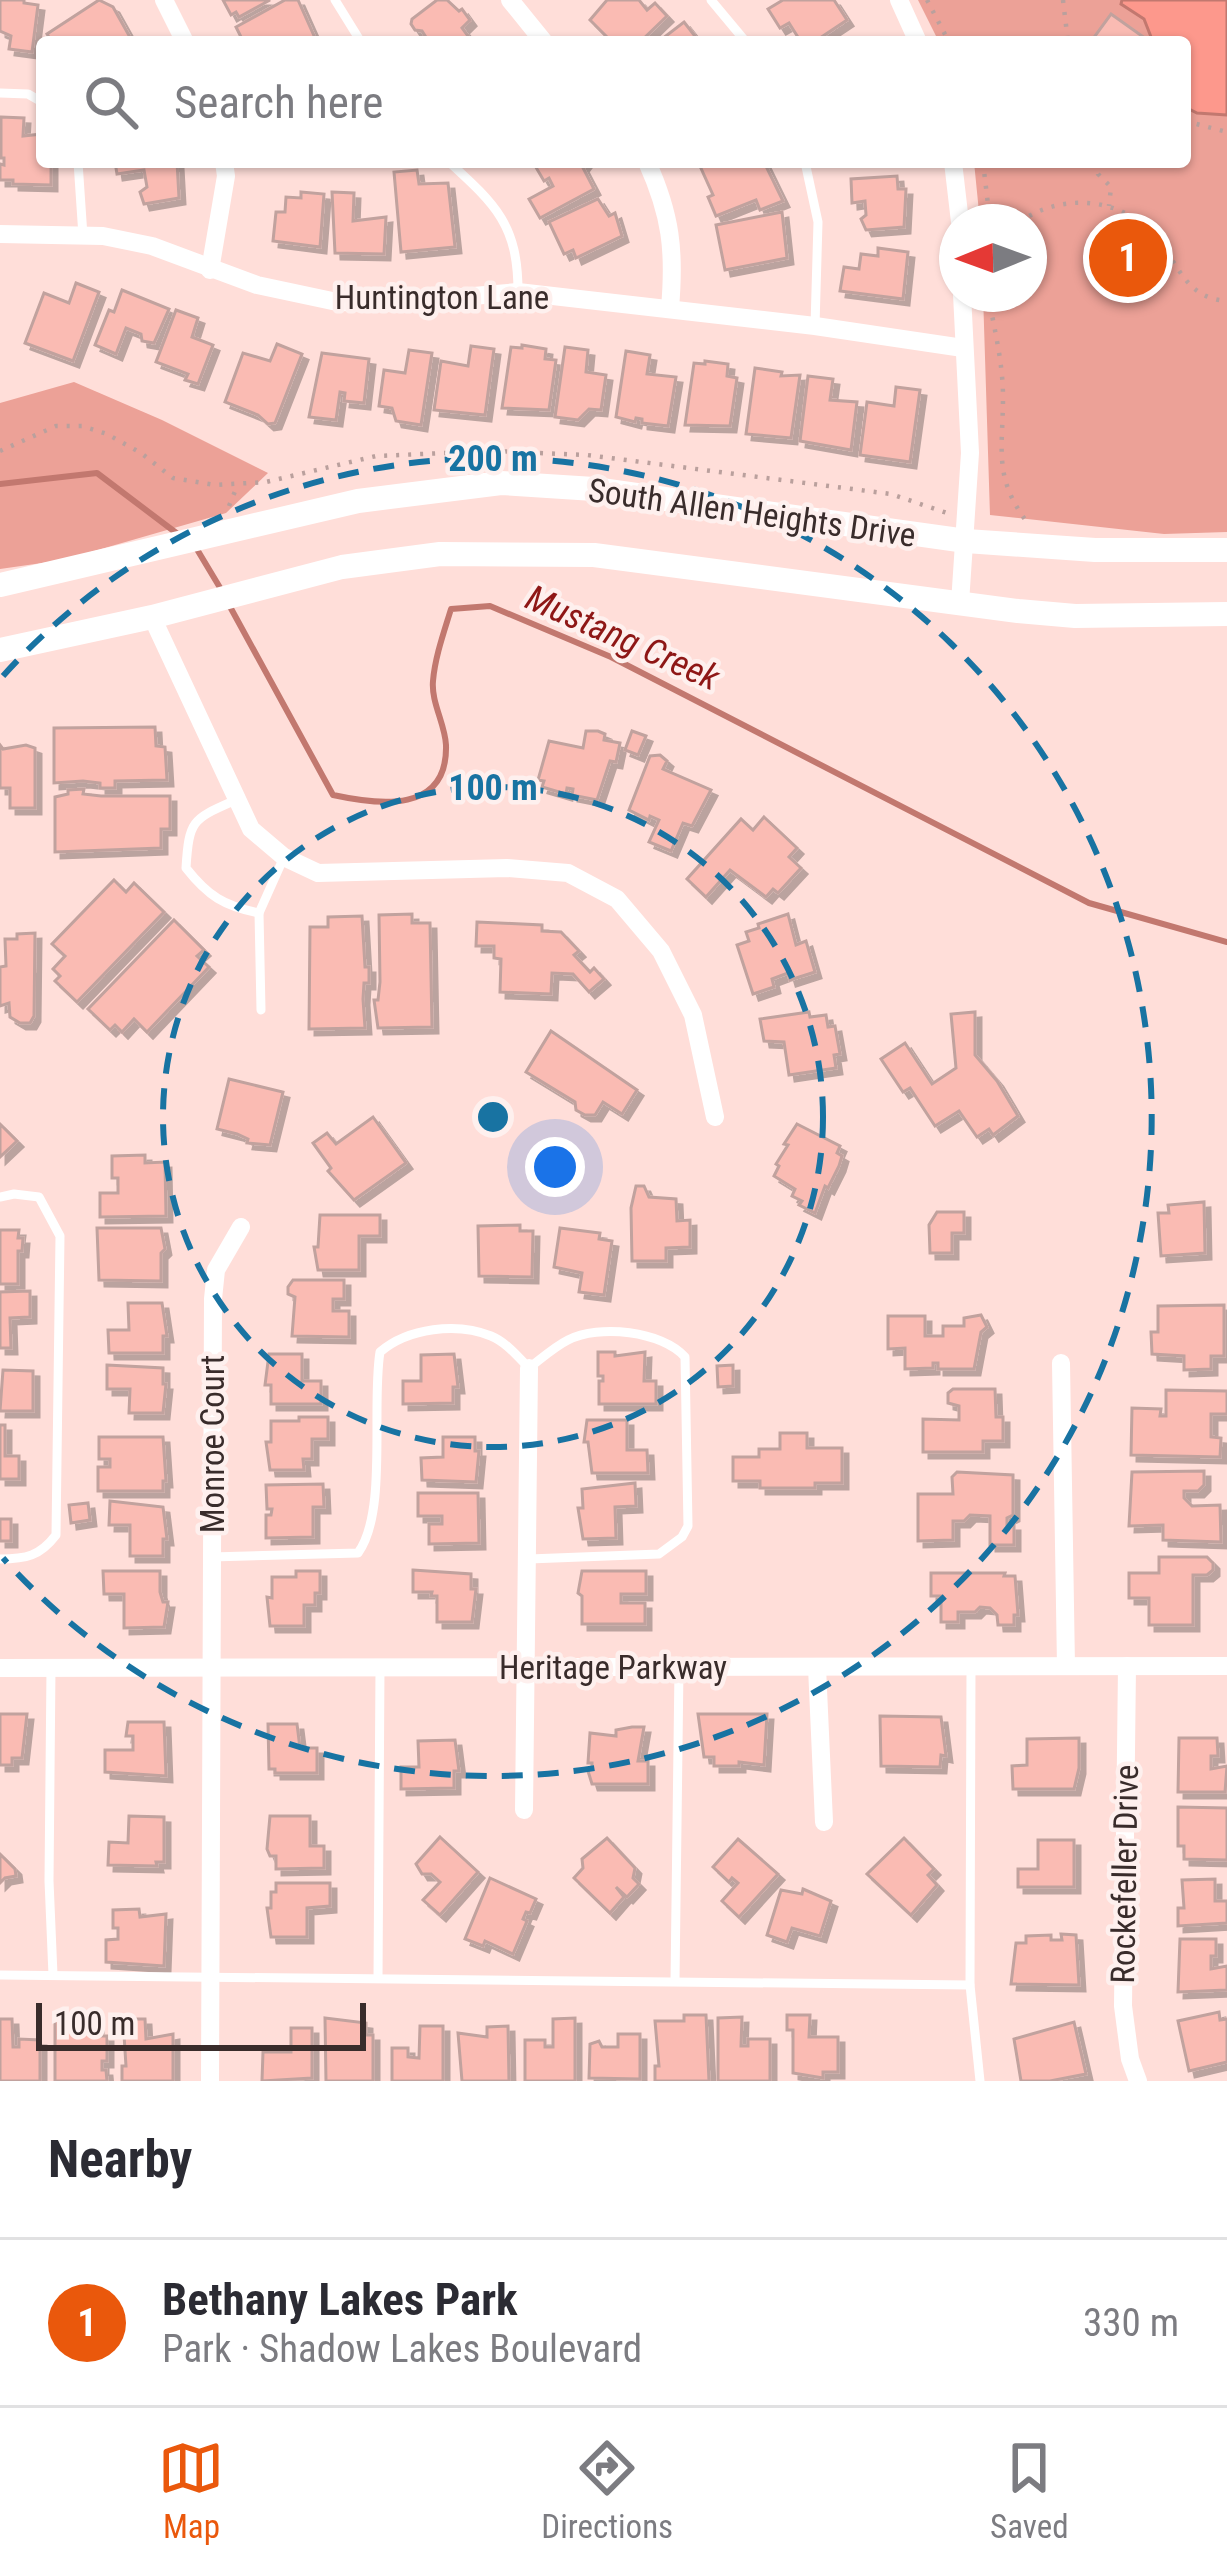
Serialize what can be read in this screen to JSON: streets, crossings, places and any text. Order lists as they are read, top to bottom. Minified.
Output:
{"streets":{"main road":["South Allen Heights Drive"],"street":["Huntington Lane","Monroe Court","Heritage Parkway","Rockefeller Drive"]},"crossings":[["Monroe Court","Heritage Parkway"],["Heritage Parkway","Rockefeller Drive"]],"water":["Mustang Creek"],"scale_bar":"100 m","north":"left","page":{"search":"Search here","pins":"1","scale":"100 m","heading":"Nearby","list":[{"mark":"1","name":"Bethany Lakes Park","note":"Park · Shadow Lakes Boulevard","value":"330 m"}],"nav":["Map","Directions","Saved"]},"rings":["200 m","100 m"]}
